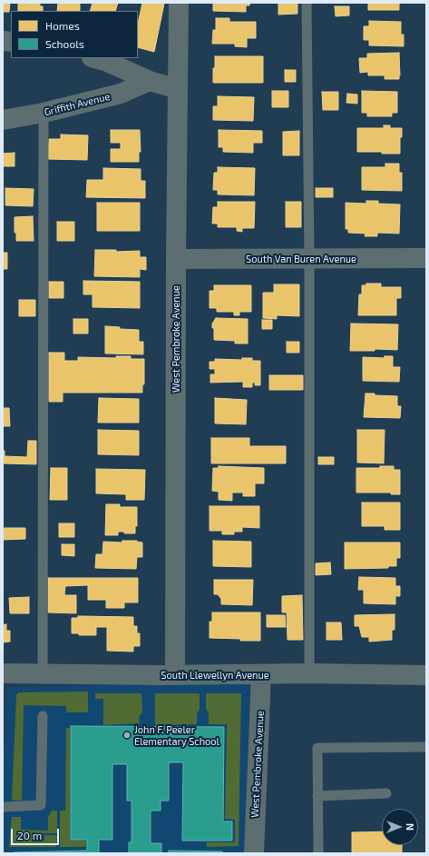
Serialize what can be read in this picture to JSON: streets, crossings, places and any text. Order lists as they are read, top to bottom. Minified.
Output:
{"streets":{"street":["Griffith Avenue","South Van Buren Avenue","West Pembroke Avenue","South Llewellyn Avenue"]},"crossings":[["South Van Buren Avenue","West Pembroke Avenue"],["West Pembroke Avenue","South Llewellyn Avenue"]],"places":["John F. Peeler Elementary School"],"legend":["Homes","Schools"],"scale_bar":"20 m","north":"right"}
